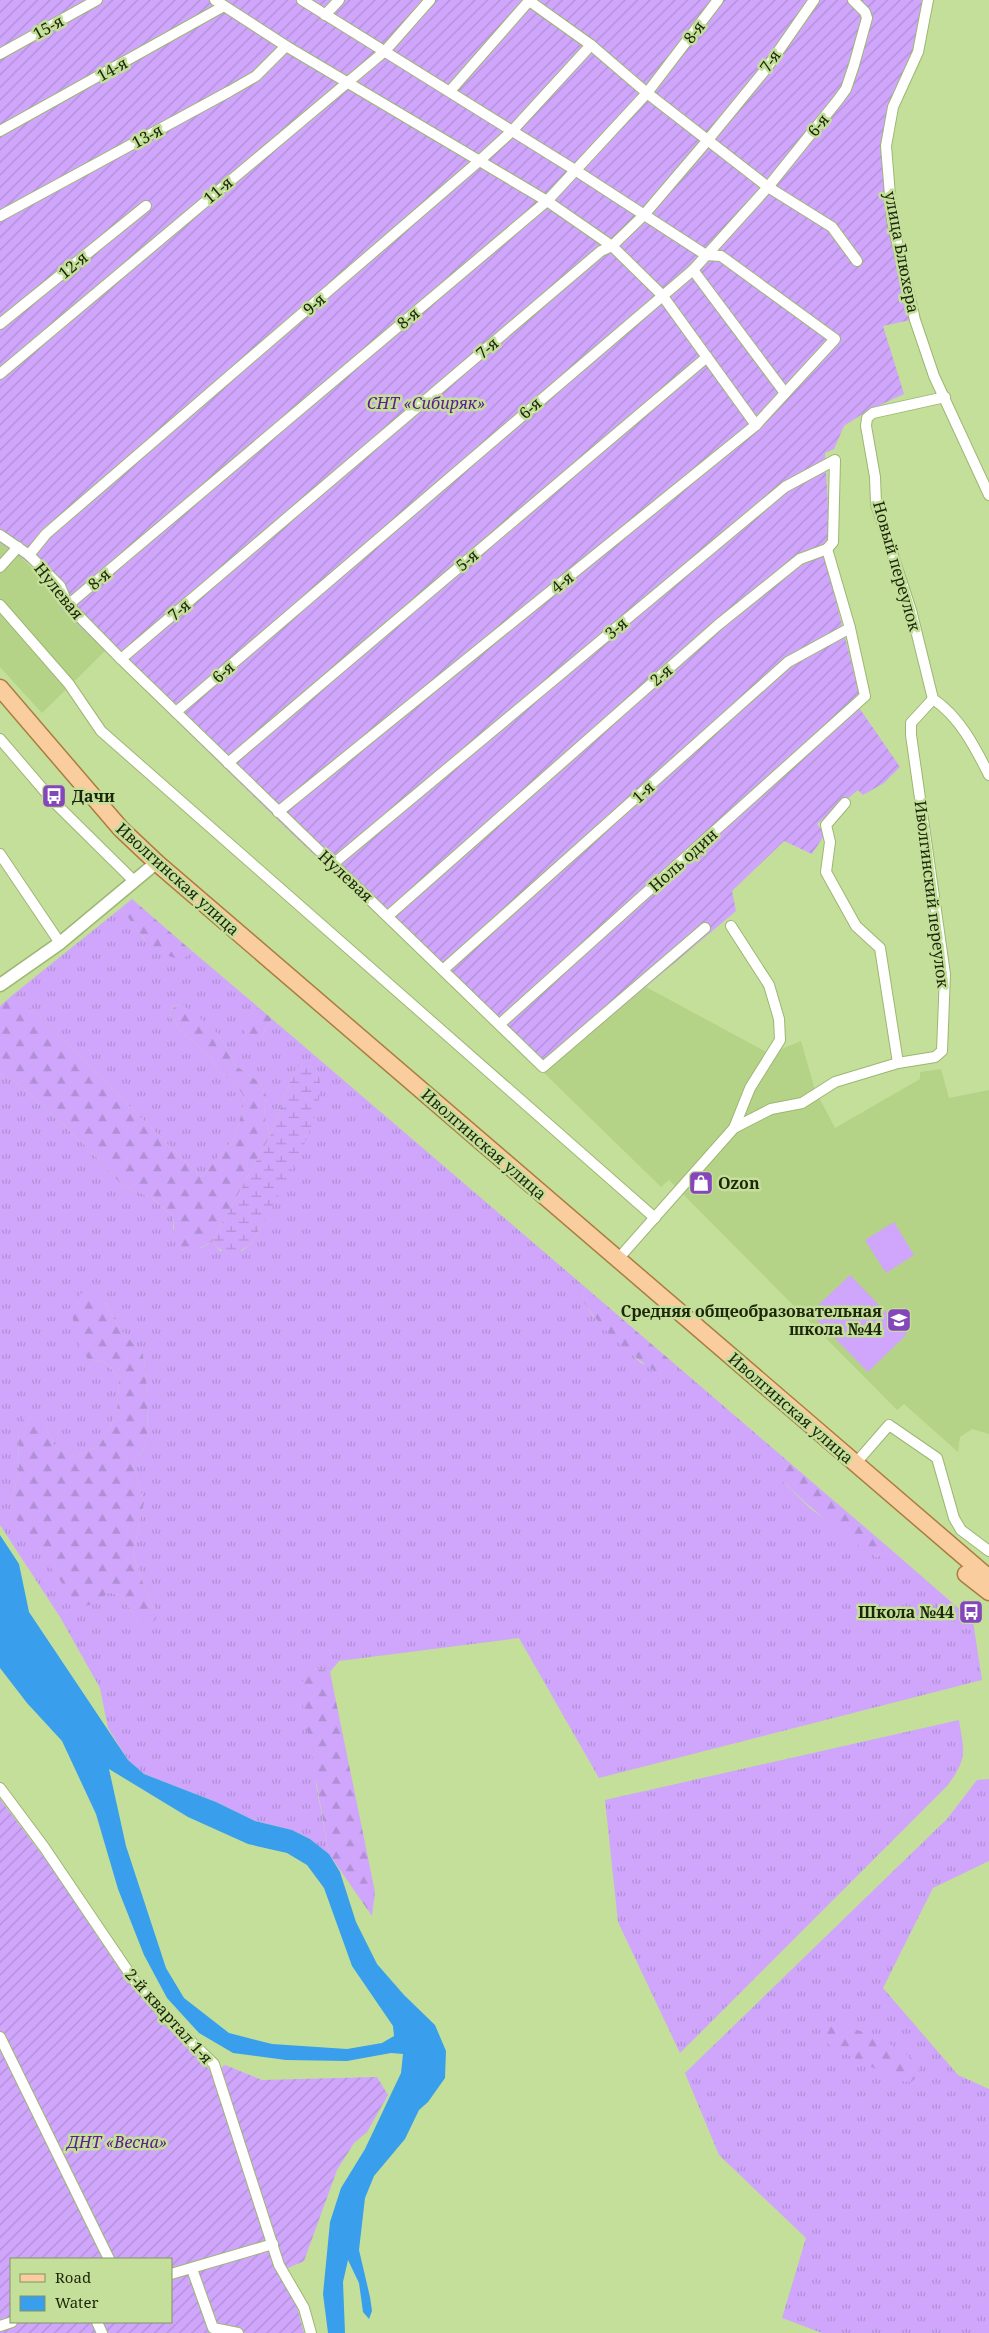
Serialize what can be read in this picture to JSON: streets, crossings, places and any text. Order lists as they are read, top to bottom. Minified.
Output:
{"streets":{"main road":["Иволгинская улица"],"street":["15-я","8-я","7-я","14-я","6-я","13-я","11-я","улица Блюхера","12-я","9-я","5-я","Новый переулок","4-я","Нулевая","3-я","2-я","1-я","Ноль один","Иволгинский переулок","2-й квартал 1-я"]},"crossings":[["8-я","Нулевая"],["7-я","Нулевая"],["6-я","4-я"],["6-я","Нулевая"],["улица Блюхера","Новый переулок"],["9-я","Нулевая"],["5-я","Нулевая"],["Новый переулок","Иволгинский переулок"],["4-я","Нулевая"],["Нулевая","3-я"],["Нулевая","2-я"],["Нулевая","1-я"],["Нулевая","Ноль один"],["3-я","2-я"],["1-я","Ноль один"],["Иволгинская улица","Иволгинский переулок"]],"parks":["СНТ «Сибиряк»","ДНТ «Весна»"],"places":{"bus stop":["Дачи","Школа №44"],"shop":["Ozon"],"school or university":["Средняя общеобразовательная школа №44"]},"legend":["Road","Water"]}
